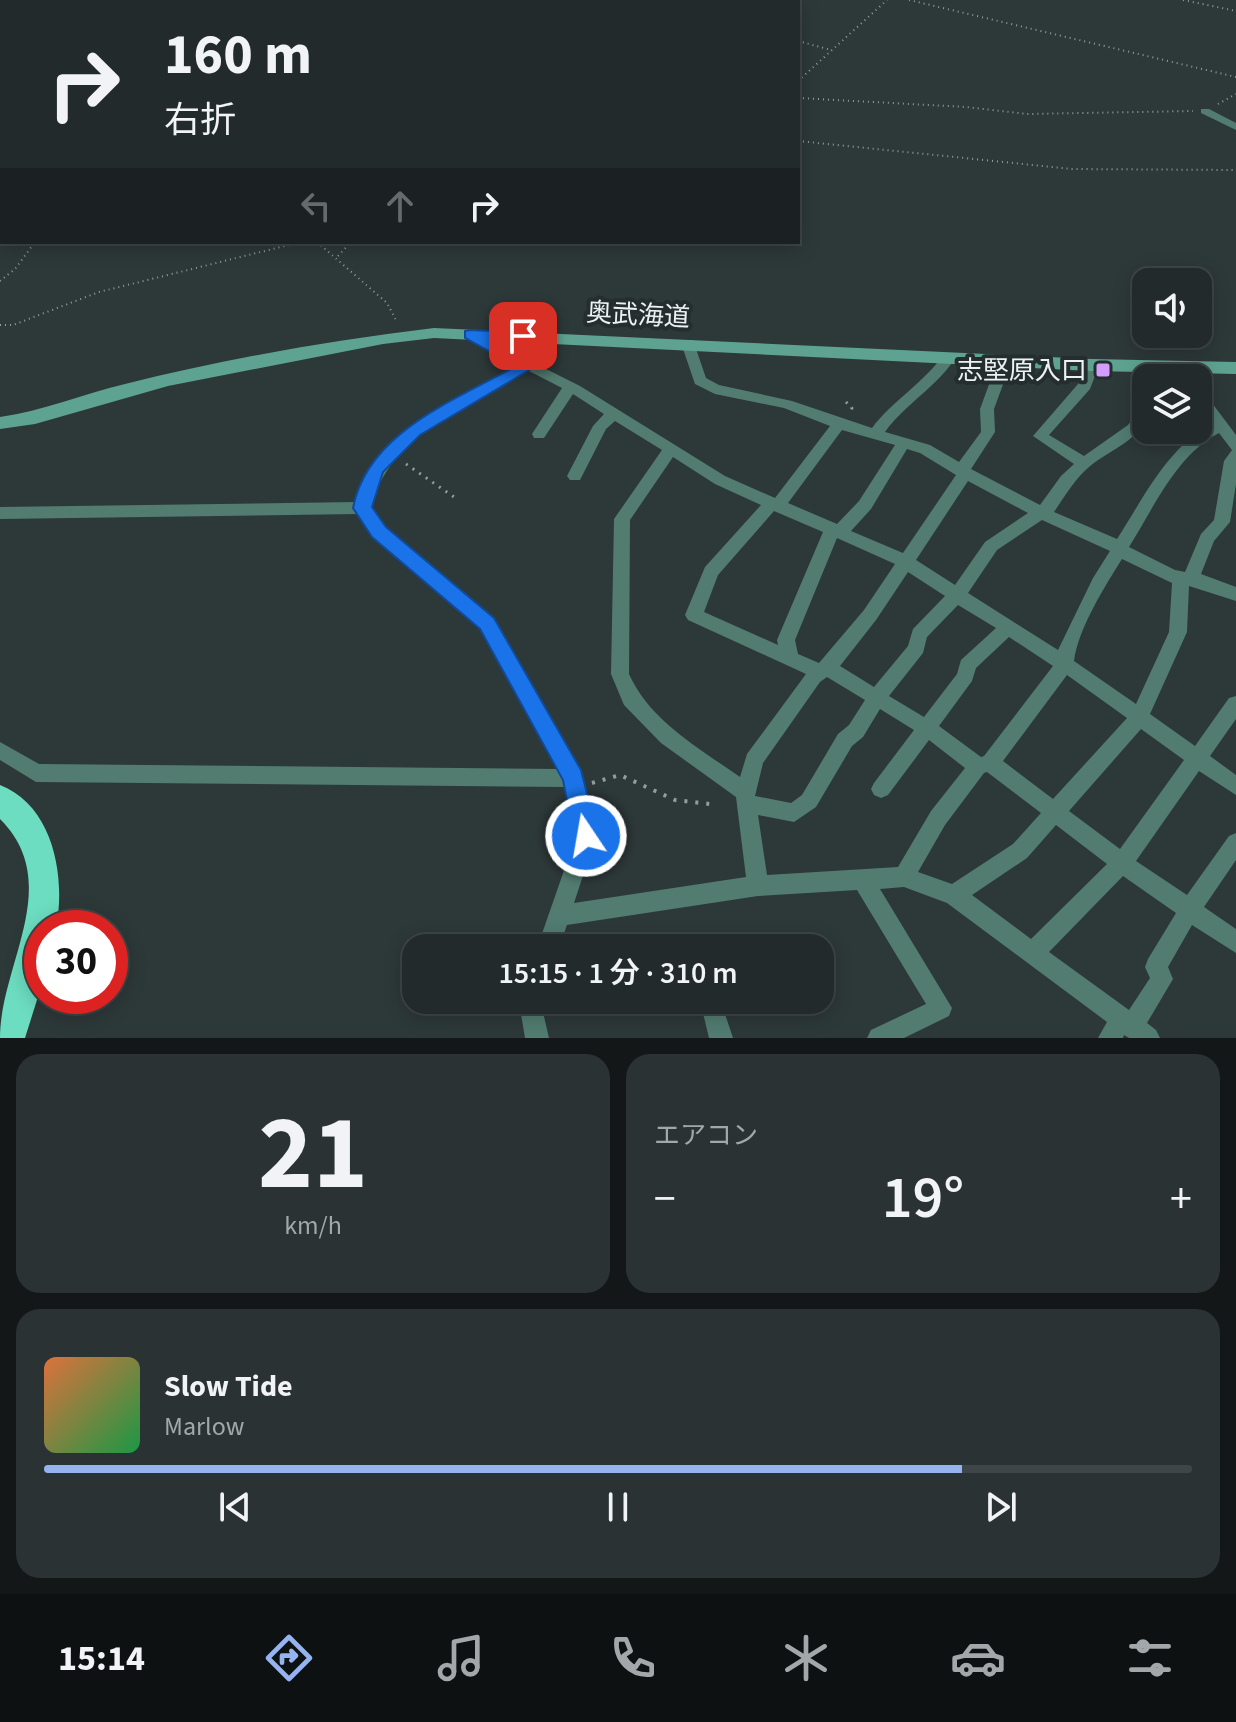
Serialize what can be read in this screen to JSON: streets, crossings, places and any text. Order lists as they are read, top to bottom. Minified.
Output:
{"streets":{"street":["奥武海道"]},"places":{"transit":["志堅原入口"]},"page":{"turn":["160 m","右折"],"limit":"30","trip":"15:15 · 1 分 · 310 m","tile":[["21","km/h"],"エアコン"],"heat":["−","19°","+"],"song":["Slow Tide","Marlow"],"tabs":"15:14"}}
